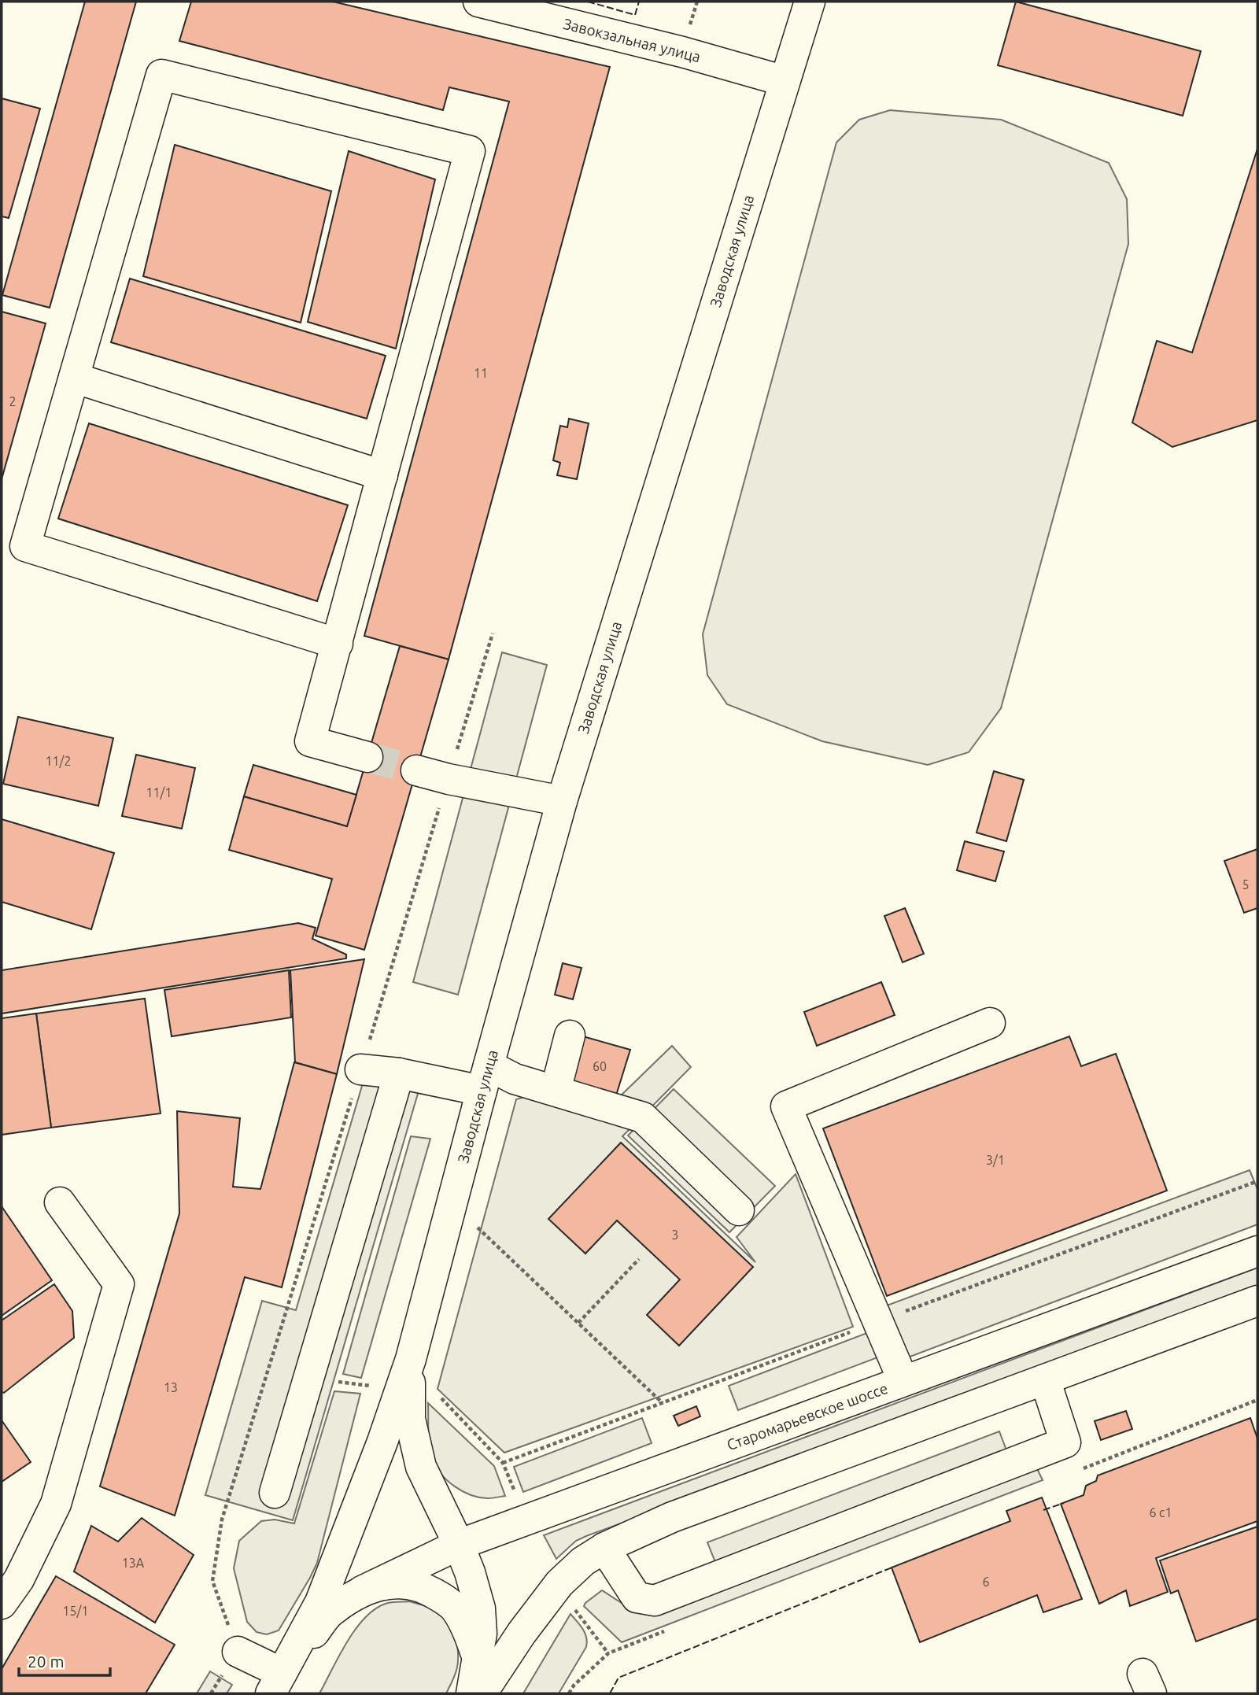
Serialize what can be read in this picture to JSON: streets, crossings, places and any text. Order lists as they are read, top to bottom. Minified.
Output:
{"streets":{"main road":["Завокзальная улица","Заводская улица","Старомарьевское шоссе"]},"crossings":[["Завокзальная улица","Заводская улица"]],"house_numbers":["11","2","11/2","11/1","5","60","3/1","3","13","6 с1","13А","6","15/1"],"scale_bar":"20 m"}
